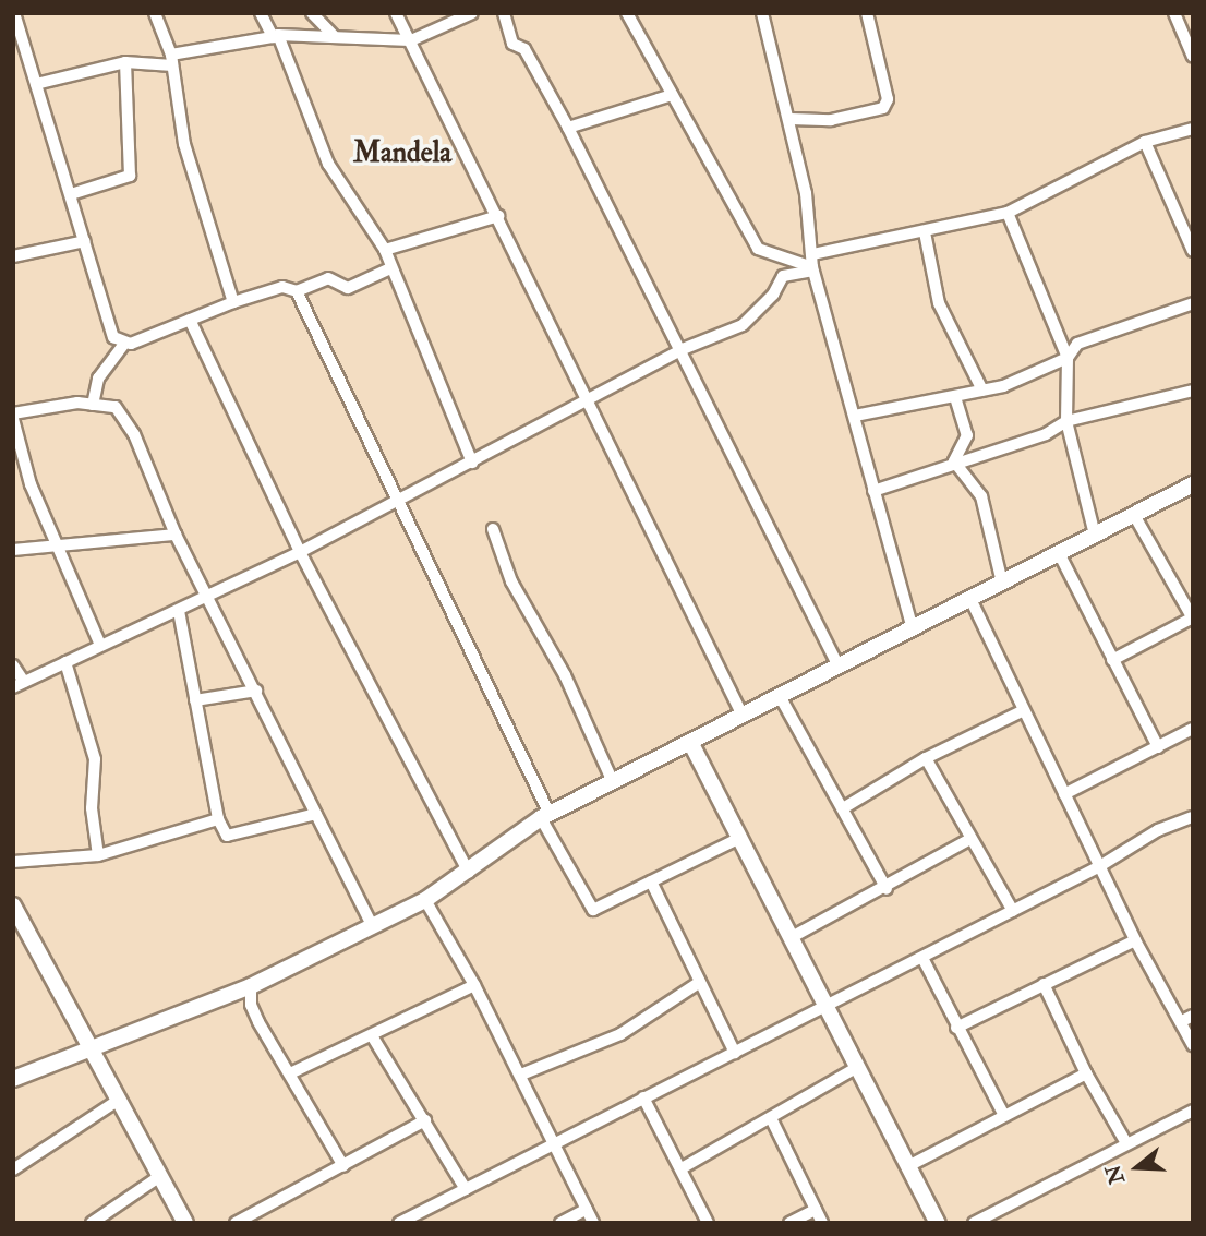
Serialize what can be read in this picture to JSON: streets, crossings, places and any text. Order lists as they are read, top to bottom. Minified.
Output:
{"districts":["Mandela"],"north":"left"}
